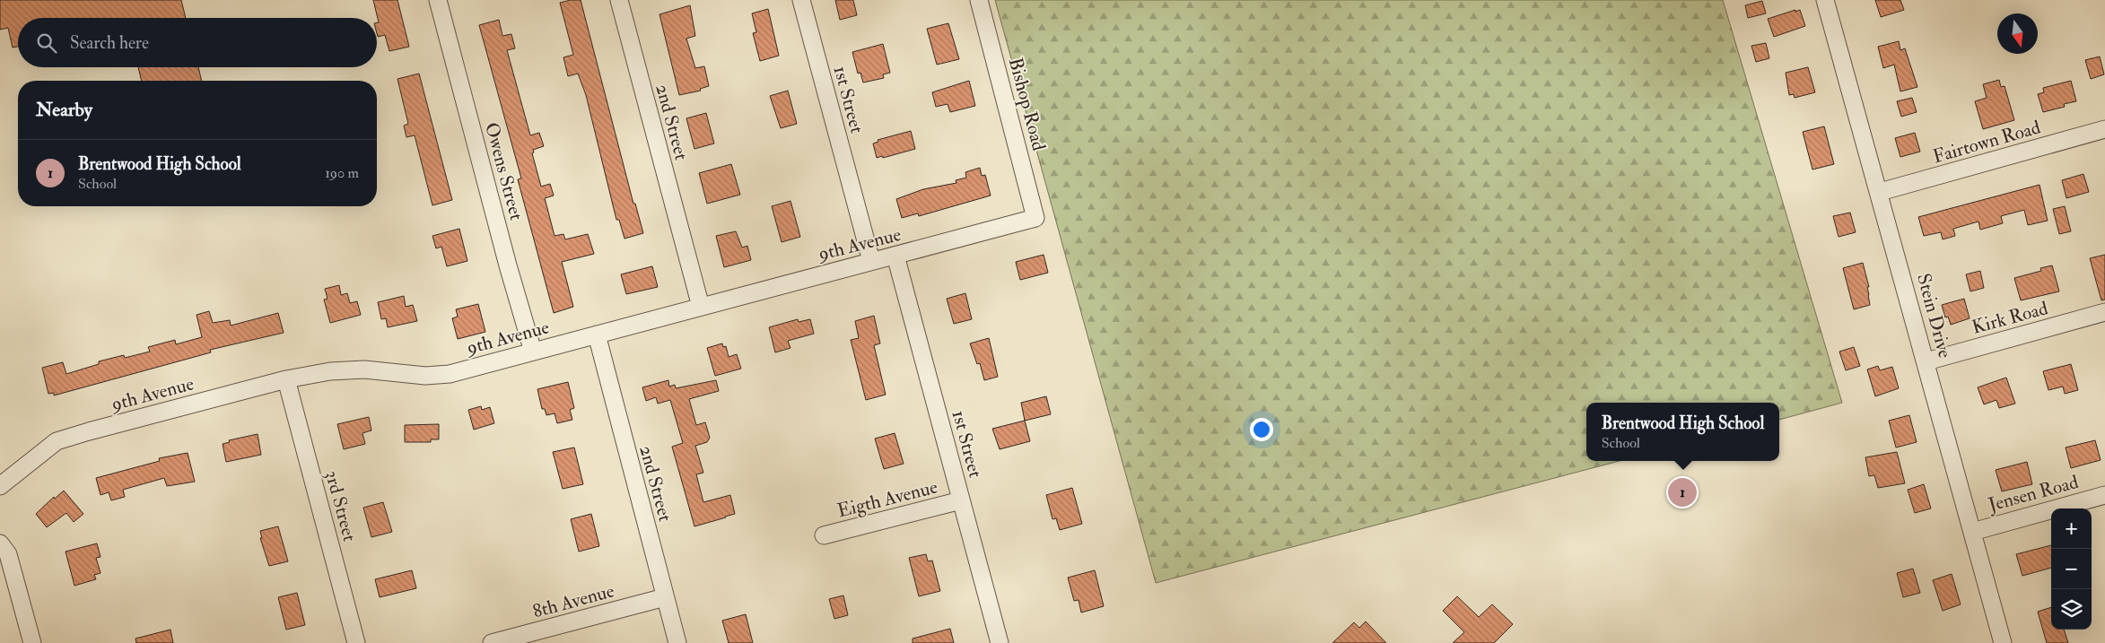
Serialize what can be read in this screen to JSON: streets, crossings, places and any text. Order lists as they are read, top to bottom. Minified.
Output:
{"streets":{"street":["1st Street","Bishop Road","2nd Street","Fairtown Road","Owens Street","9th Avenue","Stein Drive","Kirk Road","Jensen Road","Eigth Avenue","3rd Street","8th Avenue"]},"crossings":[["1st Street","9th Avenue"],["1st Street","Eigth Avenue"],["Bishop Road","9th Avenue"],["2nd Street","9th Avenue"],["2nd Street","8th Avenue"],["Fairtown Road","Stein Drive"],["Owens Street","9th Avenue"],["9th Avenue","3rd Street"],["Stein Drive","Kirk Road"],["Stein Drive","Jensen Road"]],"north":"bottom","page":{"search":"Search here","heading":"Nearby","list":[{"mark":"1","name":"Brentwood High School","note":"School","value":"190 m"}],"popup":["Brentwood High School","School"],"pins":"1","map_buttons":["+","−"]}}
